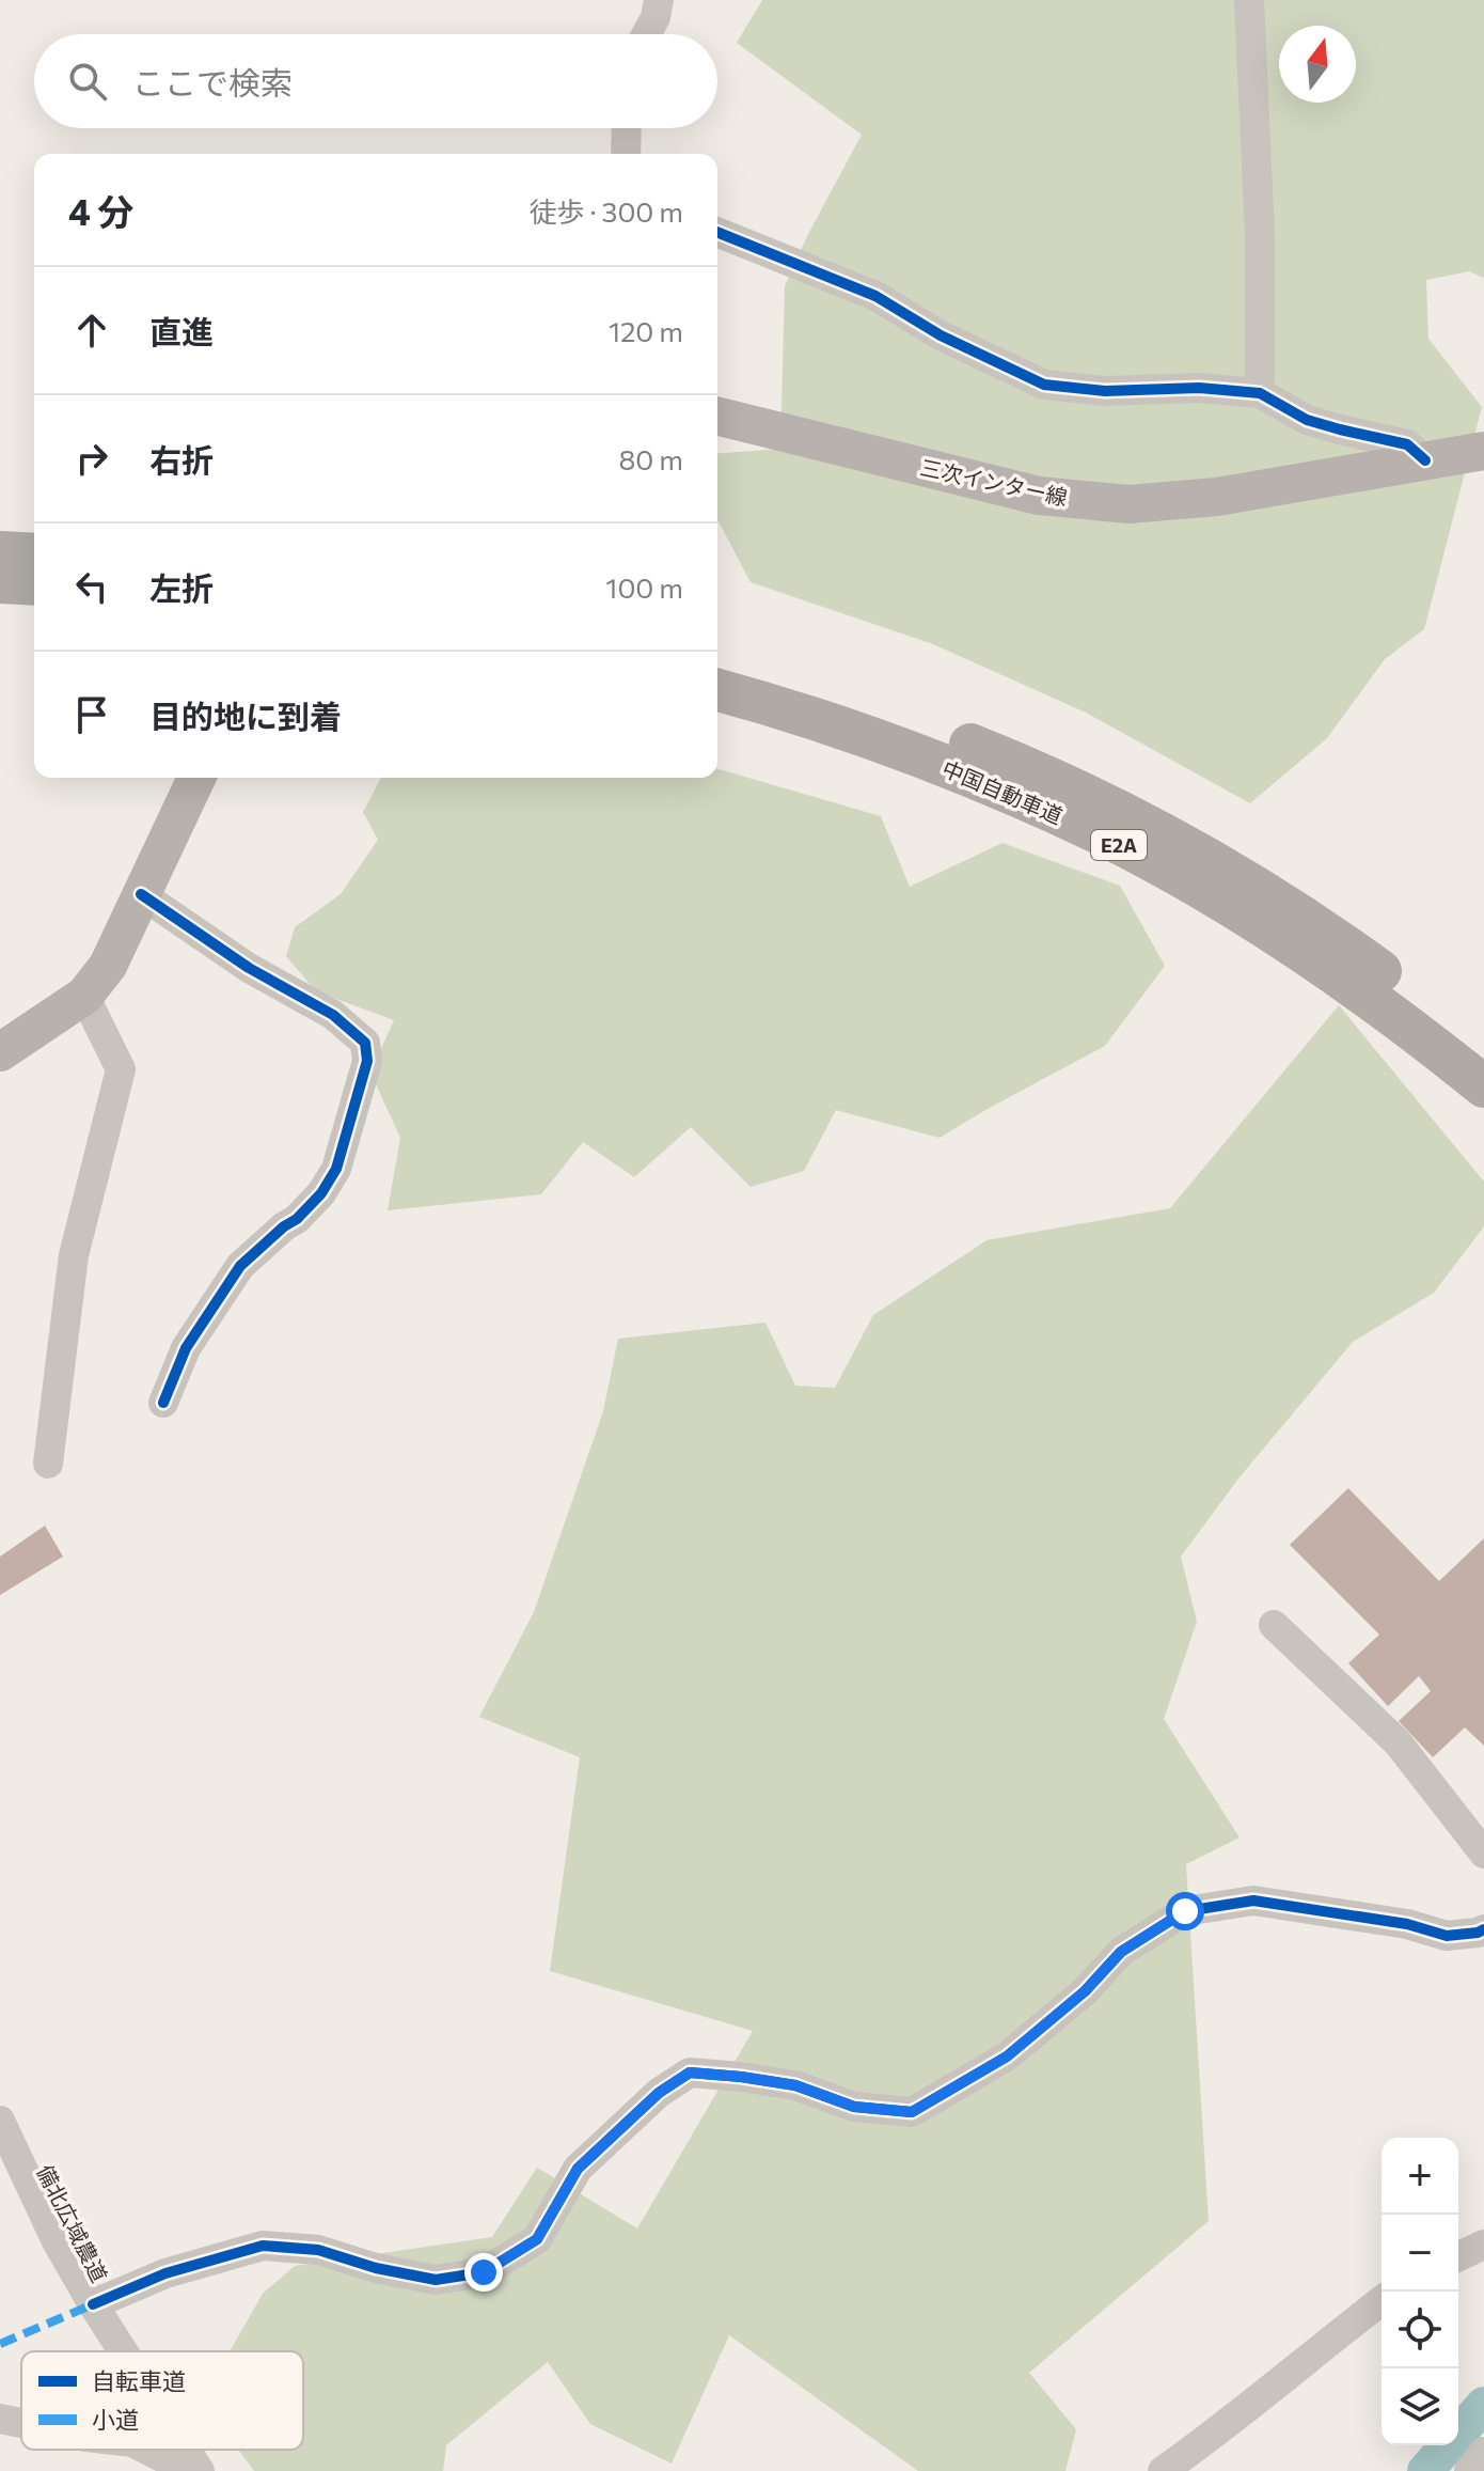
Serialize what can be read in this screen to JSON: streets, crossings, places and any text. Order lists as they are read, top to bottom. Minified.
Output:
{"streets":{"highway":["中国自動車道","E2A"],"main road":["三次インター線"],"street":["備北広域農道"]},"legend":["自転車道","小道"],"north":"top","page":{"search":"ここで検索","heading":["4 分","徒歩 · 300 m"],"list":[["直進","120 m"],["右折","80 m"],["左折","100 m"],"目的地に到着"],"map_buttons":["+","−"]}}
